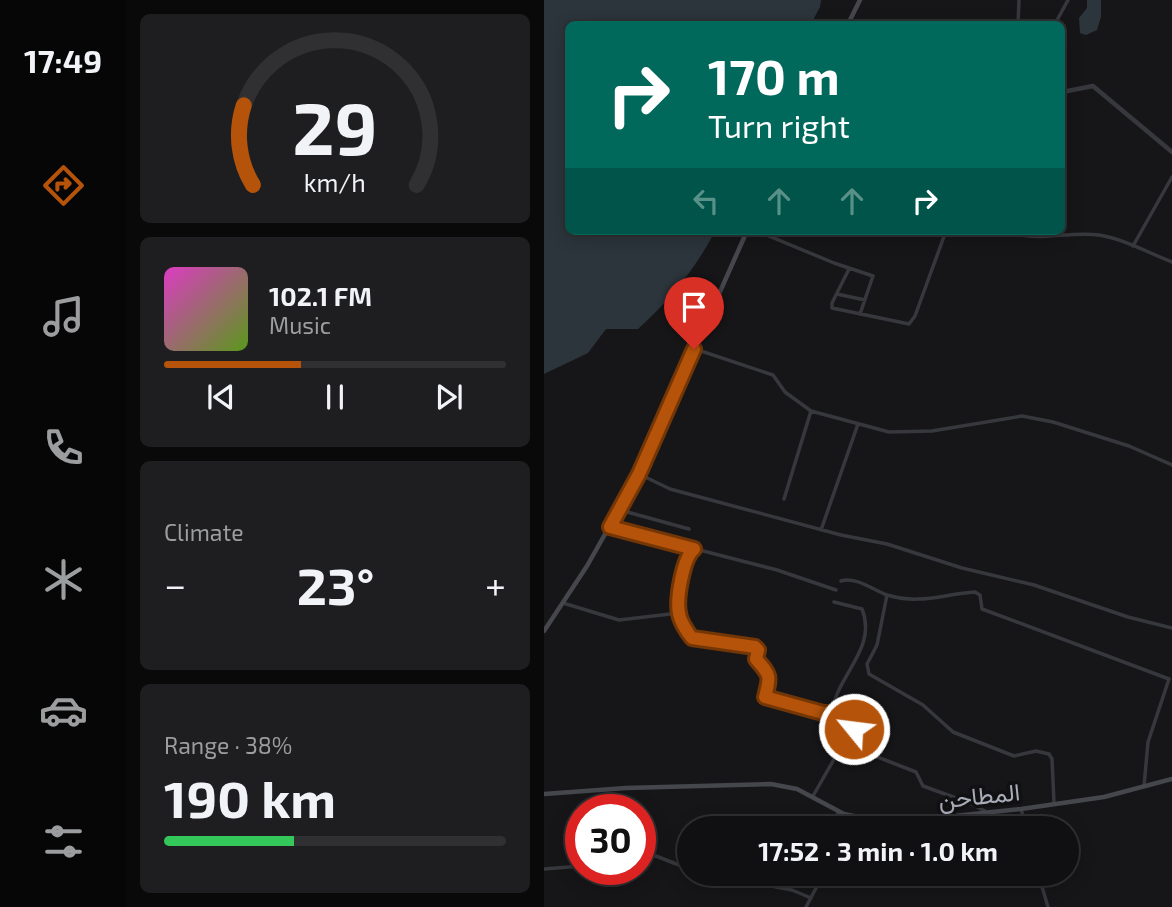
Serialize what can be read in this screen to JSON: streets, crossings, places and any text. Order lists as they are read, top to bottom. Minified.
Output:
{"streets":{"main road":["المطاحن"]},"page":{"tabs":"17:49","turn":["170 m","Turn right"],"song":["102.1 FM","Music"],"tile":["Climate",["Range · 38%","190 km"]],"heat":["−","23°","+"],"limit":"30","trip":"17:52 · 3 min · 1.0 km","gauge":["29","km/h"]}}
